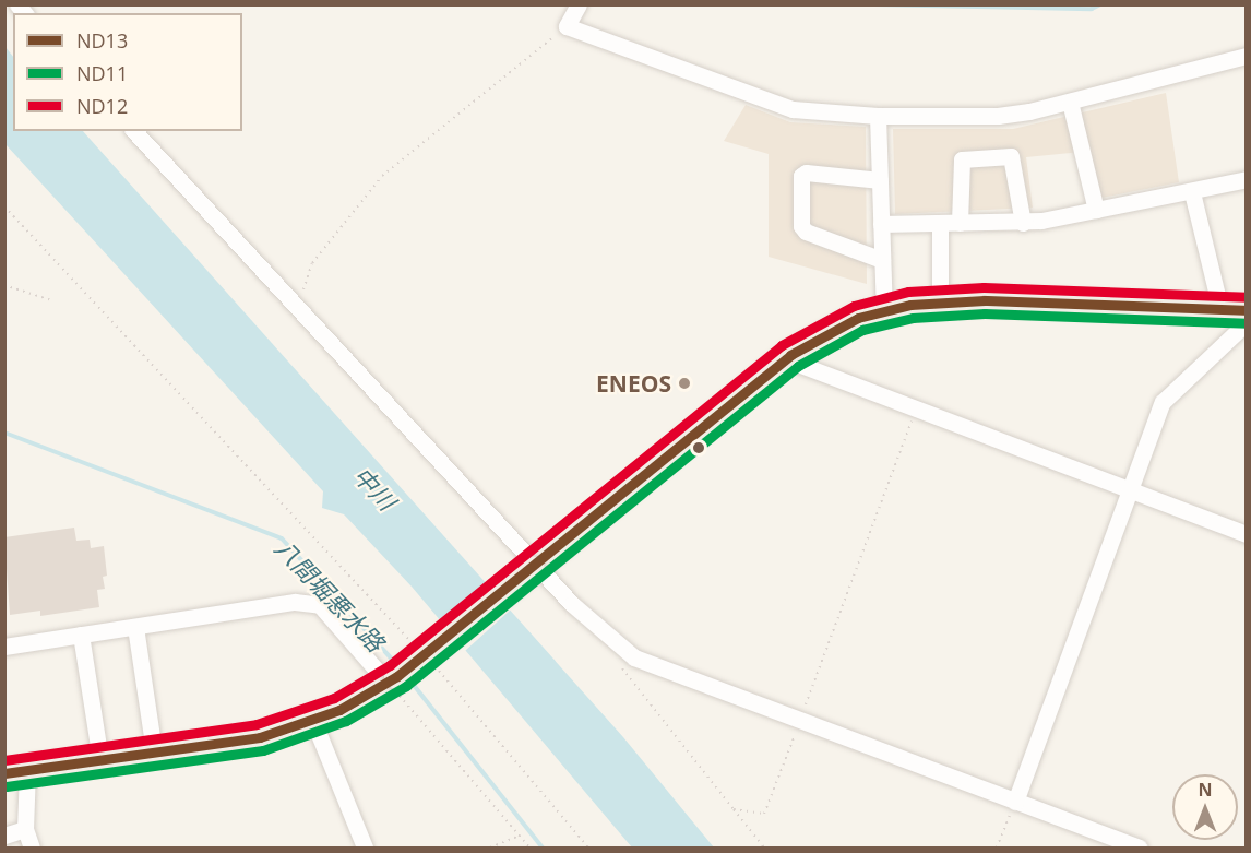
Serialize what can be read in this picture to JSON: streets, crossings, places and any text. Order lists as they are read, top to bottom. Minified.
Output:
{"water":["中川","八間堀悪水路"],"places":["ENEOS"],"lines":["transit line ND12","transit line ND13","transit line ND11"],"legend":["ND13","ND11","ND12"],"north":"top"}
